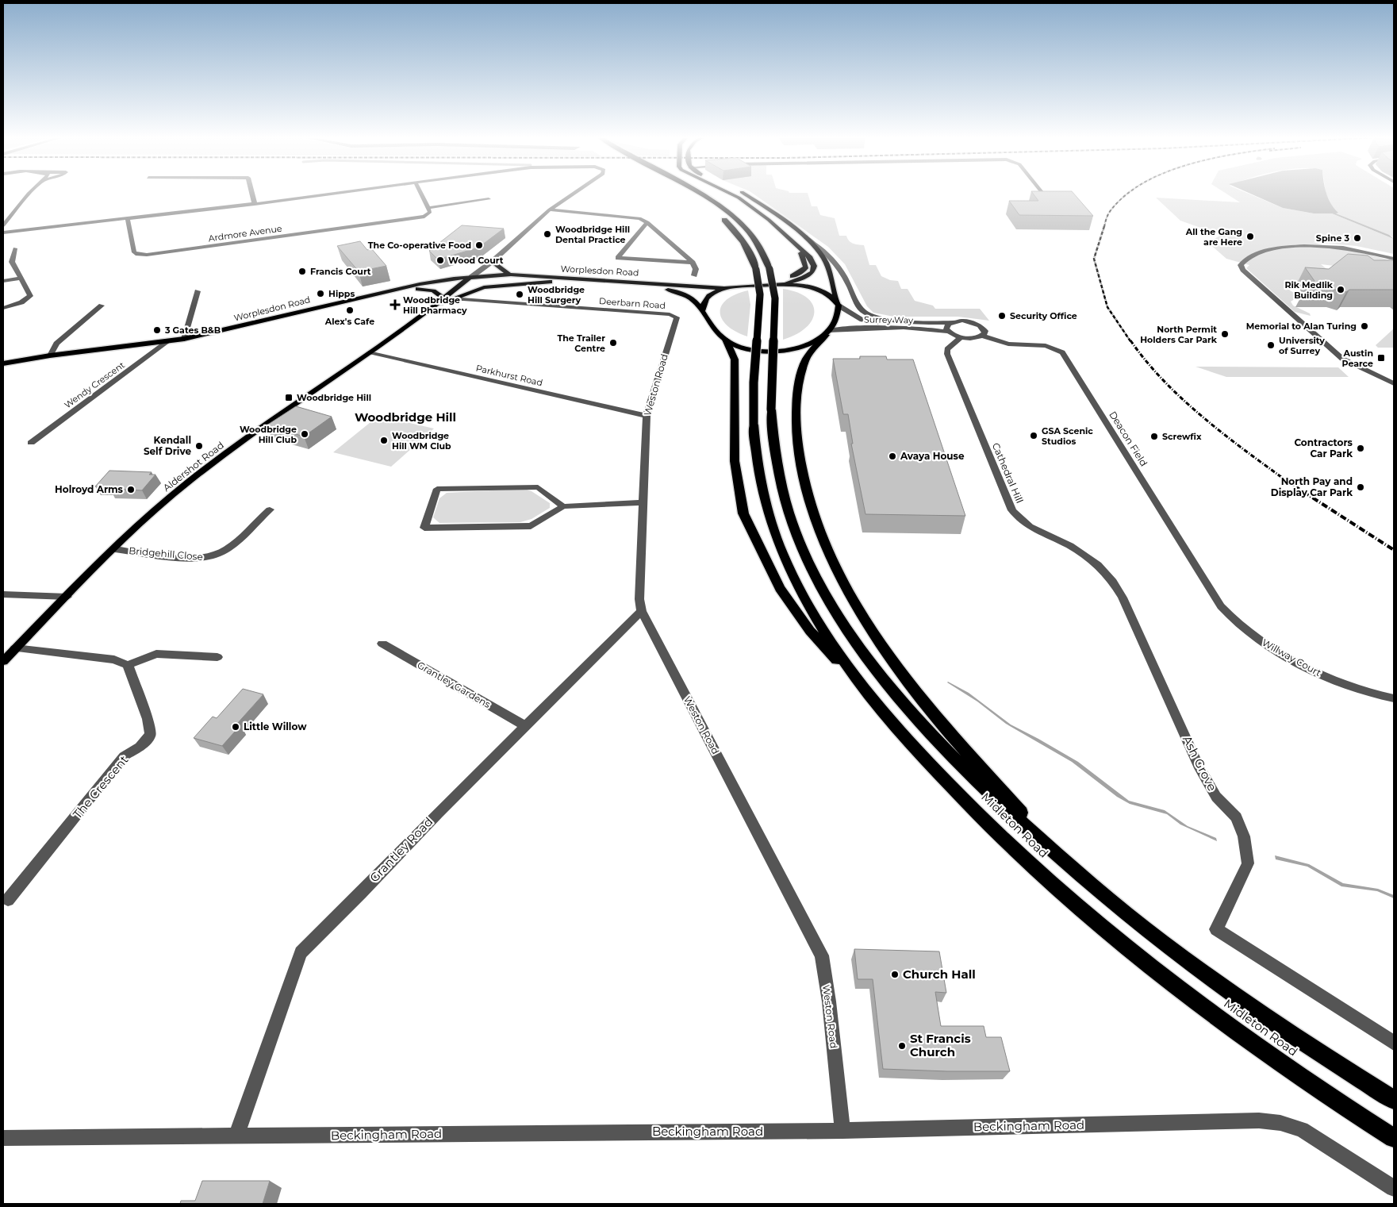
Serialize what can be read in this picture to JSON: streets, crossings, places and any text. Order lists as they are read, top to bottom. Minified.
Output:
{"streets":{"highway":["Midleton Road"],"main road":["Worplesdon Road","Aldershot Road"],"street":["Ardmore Avenue","Deerbarn Road","Surrey Way","Parkhurst Road","Wendy Crescent","Weston Road","Deacon Field","Cathedral Hill","Bridgehill Close","Willway Court","Grantley Gardens","Ash Grove","The Crescent","Grantley Road","Beckingham Road"]},"crossings":[["Worplesdon Road","Wendy Crescent"],["Deerbarn Road","Weston Road"],["Surrey Way","Deacon Field"],["Surrey Way","Cathedral Hill"],["Parkhurst Road","Weston Road"],["Parkhurst Road","Aldershot Road"],["Weston Road","Grantley Road"],["Weston Road","Beckingham Road"],["Deacon Field","Willway Court"],["Aldershot Road","Bridgehill Close"],["Cathedral Hill","Ash Grove"],["Grantley Gardens","Grantley Road"],["Grantley Road","Beckingham Road"]],"districts":["Woodbridge Hill"],"places":{"other":["Woodbridge Hill Dental Practice","All the Gang are Here","Spine 3","The Co-operative Food","Wood Court","Francis Court","Rik Medlik Building","Hipps","Woodbridge Hill Surgery","Alex's Cafe","Security Office","Memorial to Alan Turing","3 Gates B&B","North Permit Holders Car Park","The Trailer Centre","University of Surrey","Woodbridge Hill Club","GSA Scenic Studios","Screwfix","Woodbridge Hill WM Club","Kendall Self Drive","Contractors Car Park","Avaya House","North Pay and Display Car Park","Holroyd Arms","Little Willow","Church Hall","St Francis Church"],"health":["Woodbridge Hill Pharmacy"],"transit":["Austin Pearce","Woodbridge Hill"]}}
